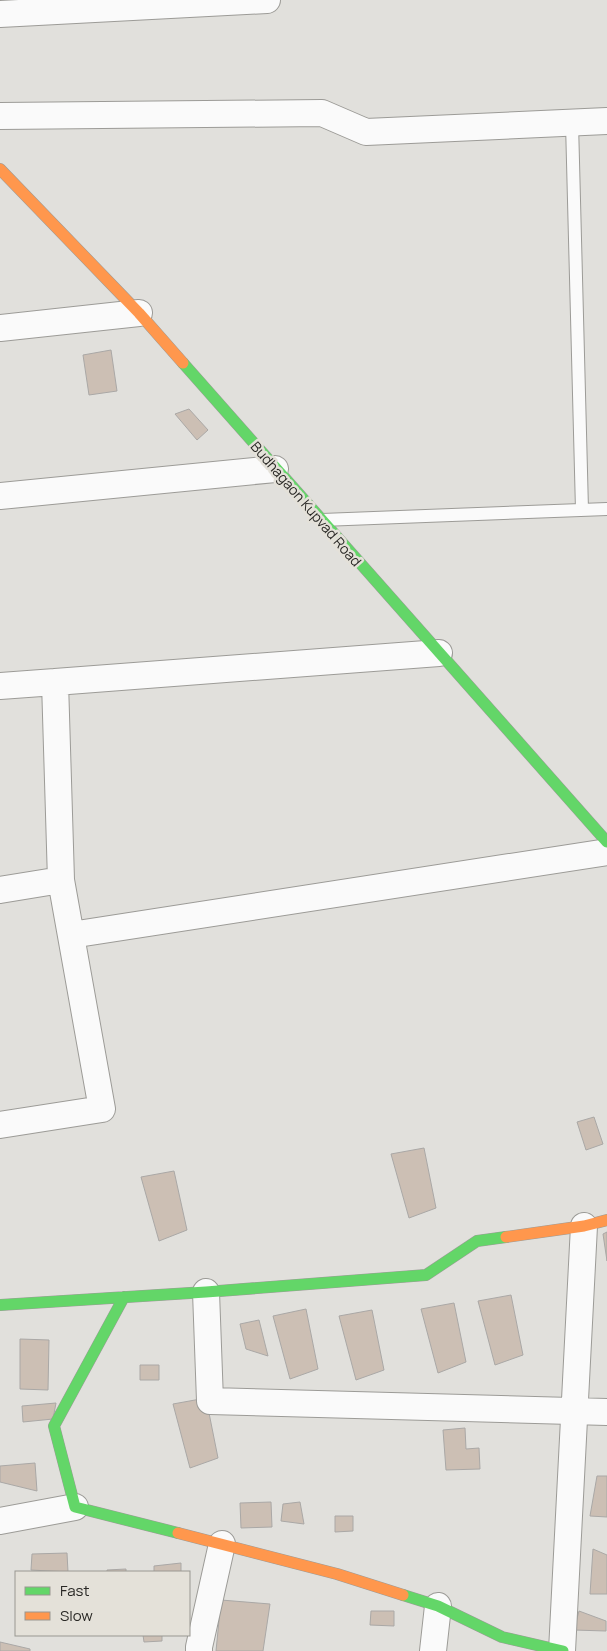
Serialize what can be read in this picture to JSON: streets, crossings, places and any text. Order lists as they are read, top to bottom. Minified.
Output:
{"streets":{"street":["Budhagaon Kupvad Road"]},"legend":["Fast","Slow"]}
